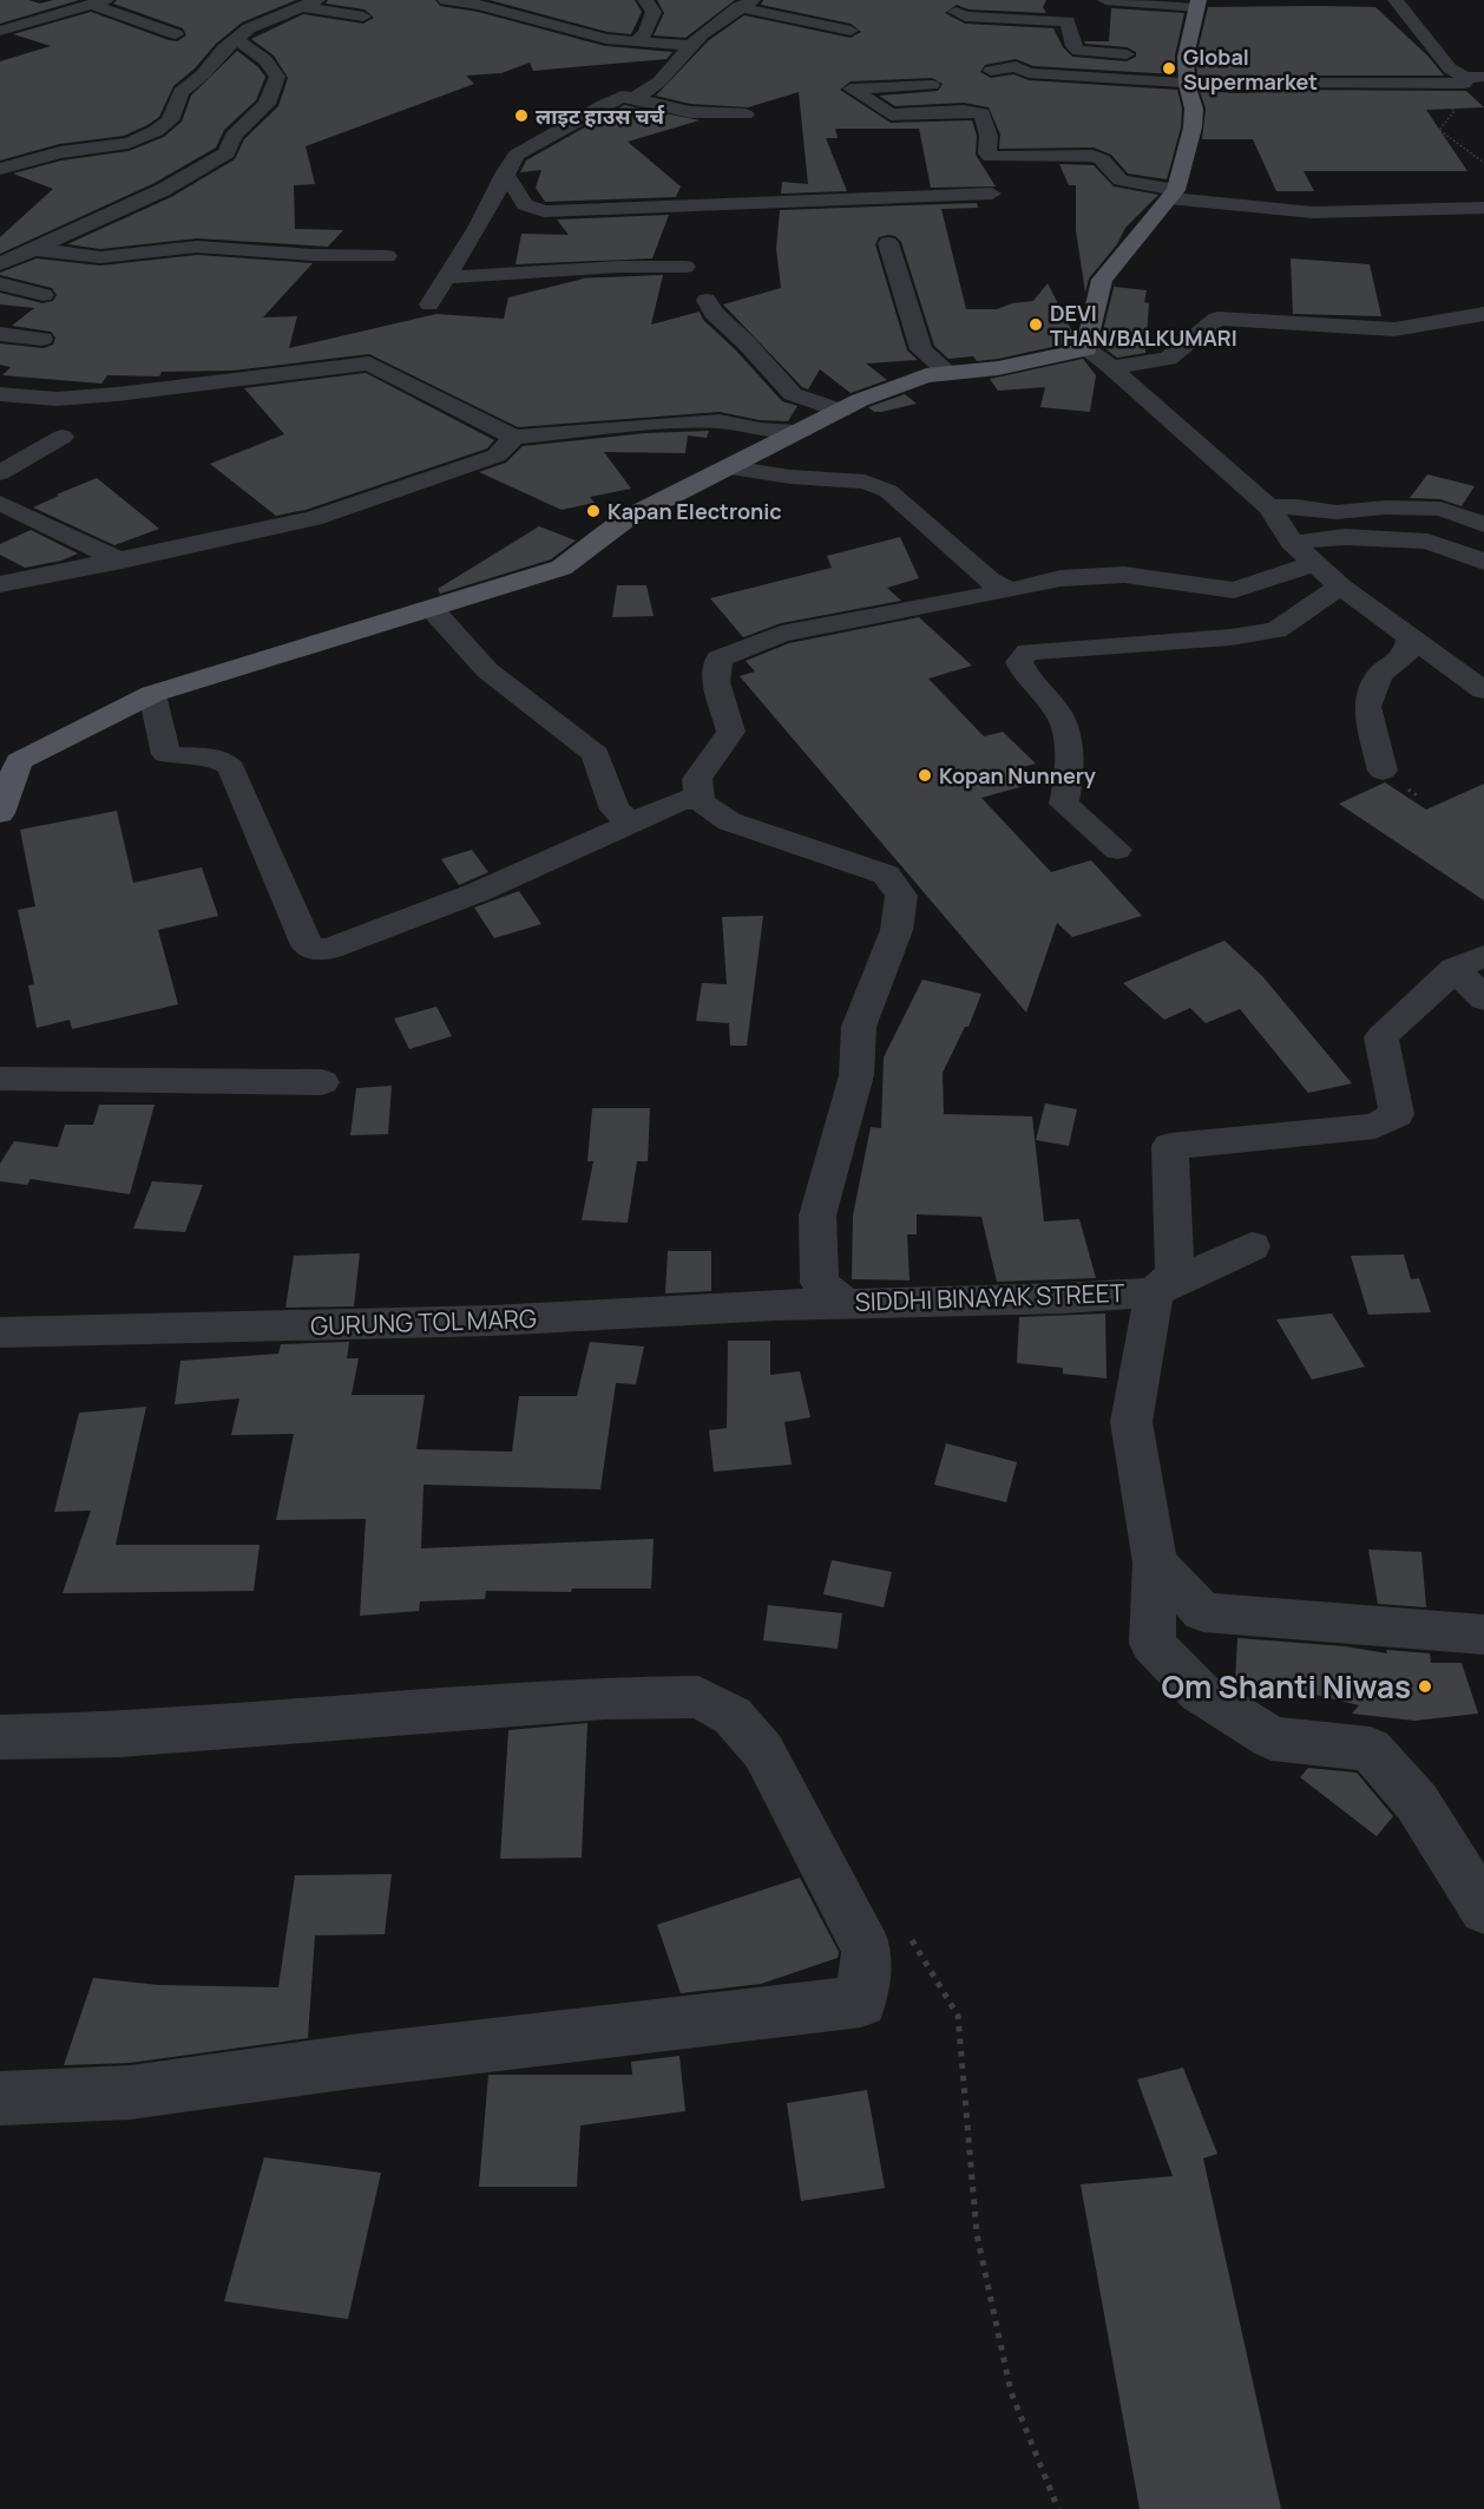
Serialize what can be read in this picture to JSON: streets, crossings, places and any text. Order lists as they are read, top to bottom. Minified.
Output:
{"streets":{"street":["SIDDHI BINAYAK STREET","GURUNG TOL MARG"]},"crossings":[["SIDDHI BINAYAK STREET","GURUNG TOL MARG"]],"places":["Global Supermarket","लाइट हाउस चर्च","DEVI THAN/BALKUMARI","Kapan Electronic","Kopan Nunnery","Om Shanti Niwas"]}
